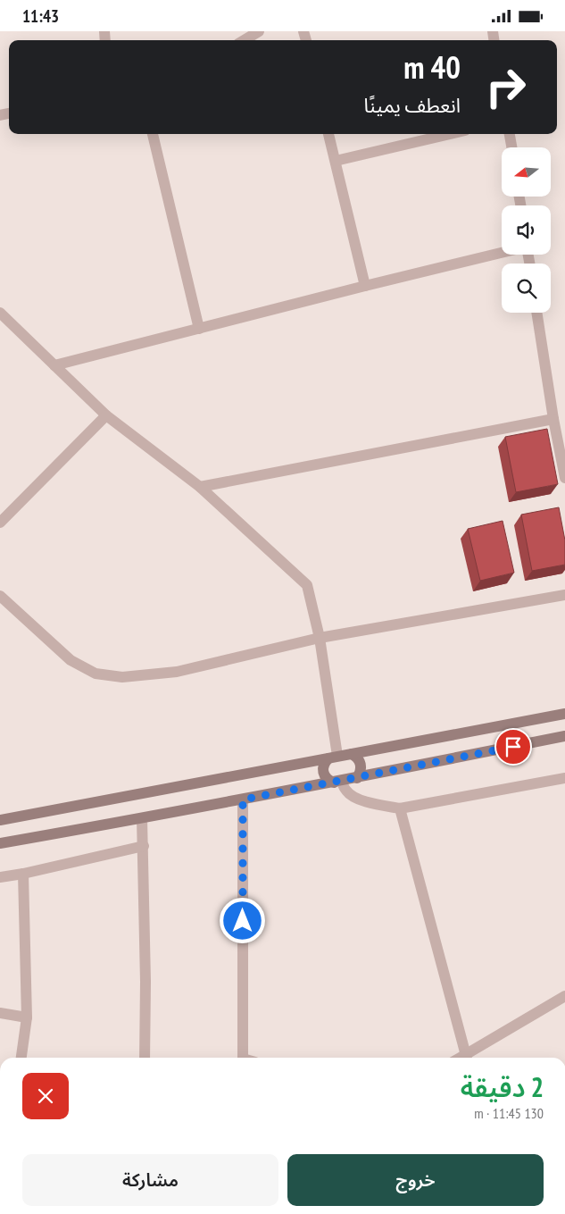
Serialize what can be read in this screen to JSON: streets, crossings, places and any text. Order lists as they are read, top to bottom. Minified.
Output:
{"north":"left","page":{"status":"11:43","turn":["40 m","انعطف يمينًا"],"heading":["2 دقيقة","130 m · 11:45"],"buttons":["خروج","مشاركة"]}}
